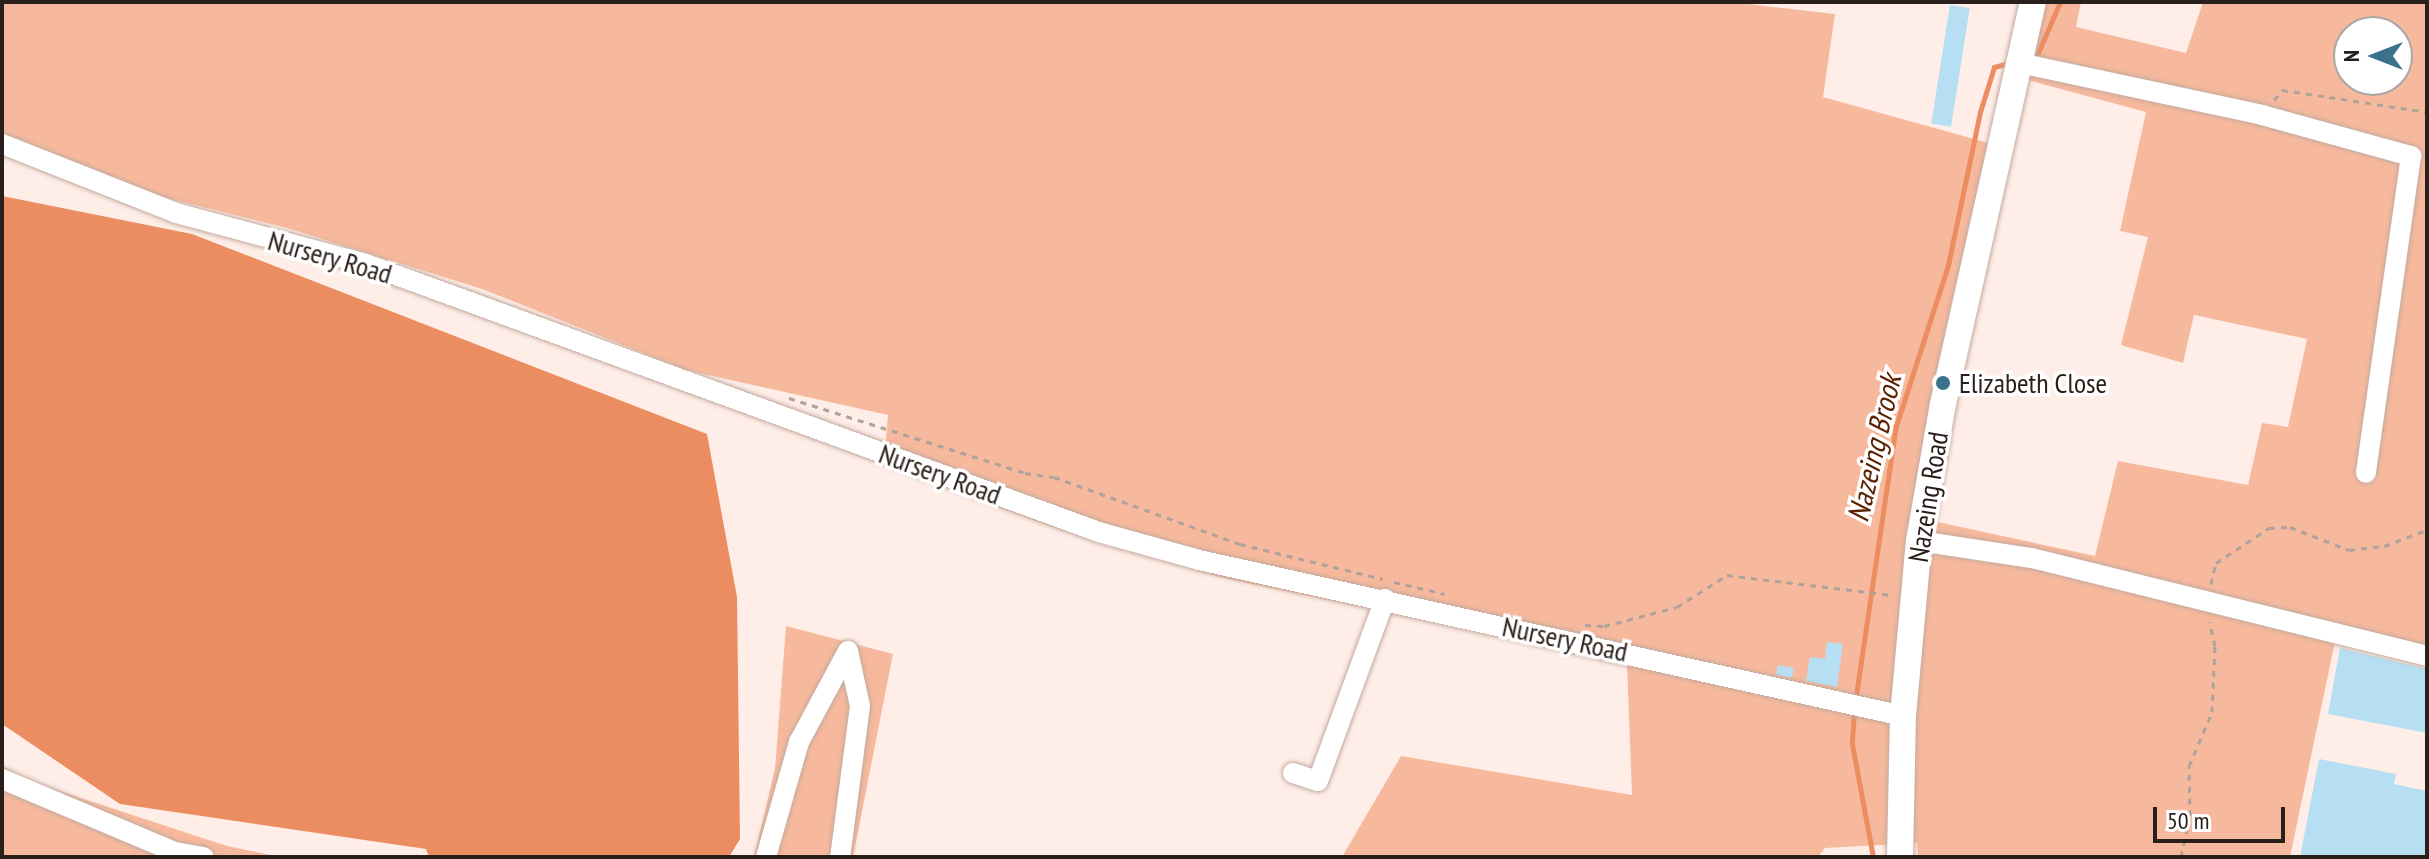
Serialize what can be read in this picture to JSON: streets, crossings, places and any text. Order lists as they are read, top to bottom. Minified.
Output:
{"streets":{"main road":["Nazeing Road"],"lane":["Nursery Road"]},"crossings":[["Nursery Road","Nazeing Road"]],"water":["Nazeing Brook"],"places":["Elizabeth Close"],"scale_bar":"50 m","north":"left"}
